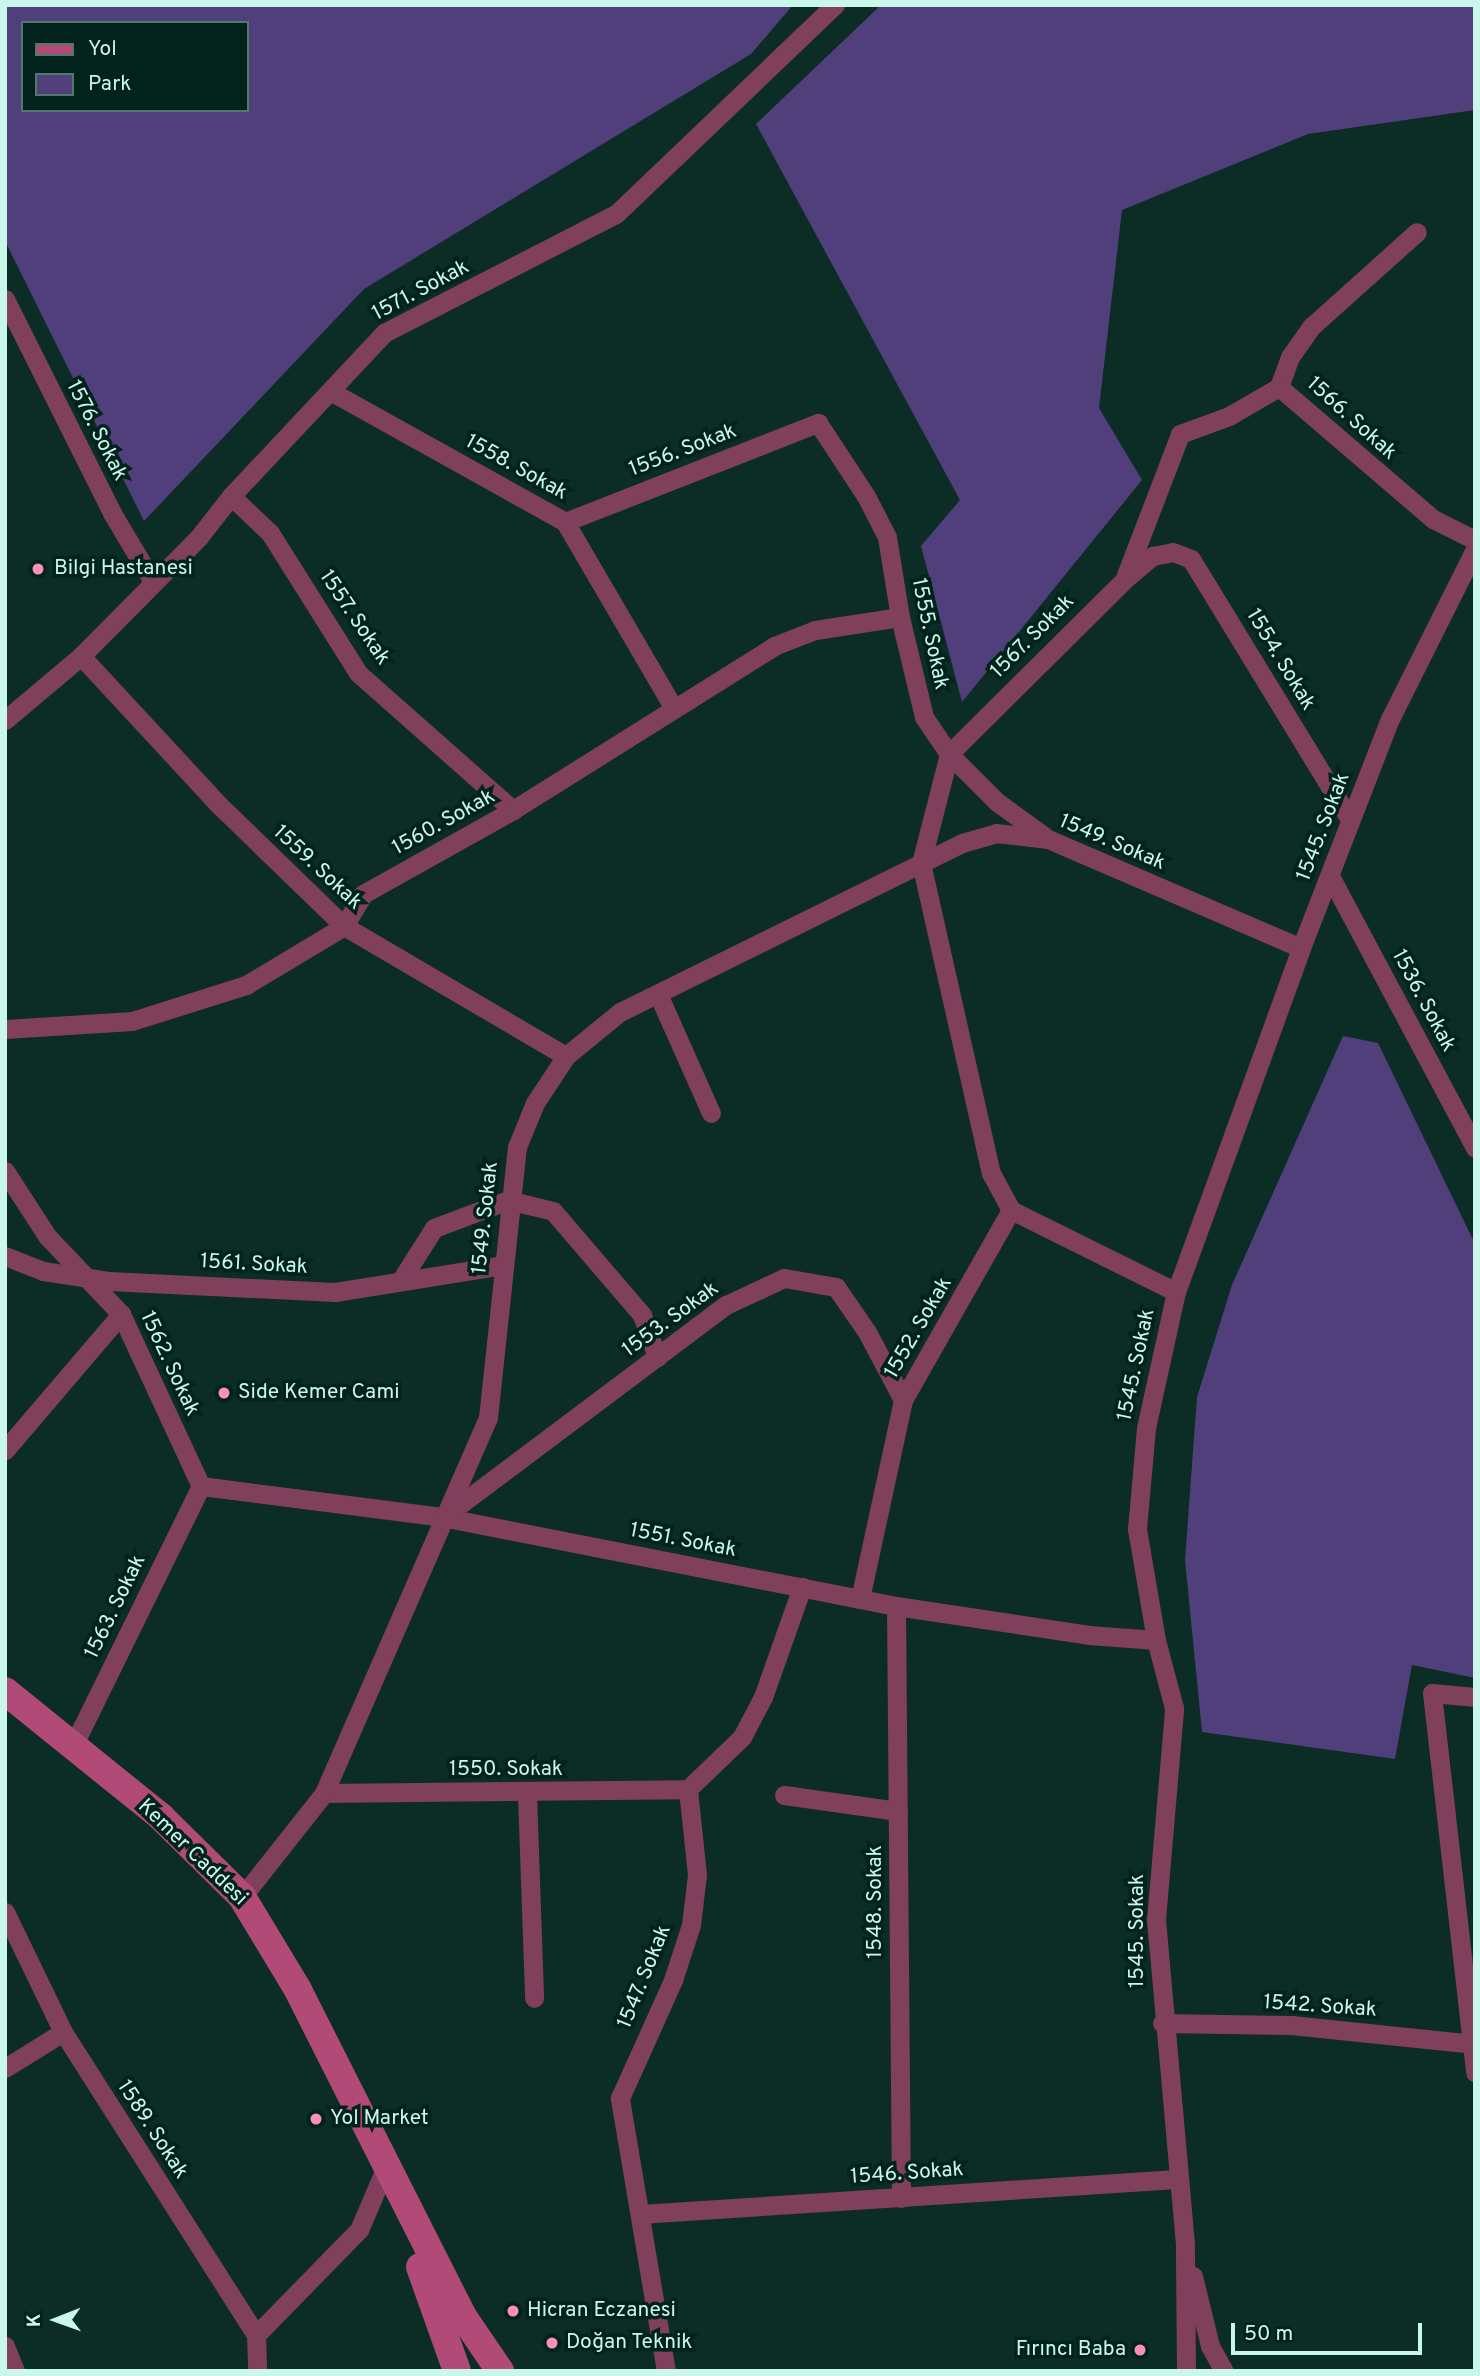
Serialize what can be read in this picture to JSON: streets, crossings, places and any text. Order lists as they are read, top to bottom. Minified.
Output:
{"streets":{"street":["1571. Sokak","1566. Sokak","1576. Sokak","1556. Sokak","1558. Sokak","1557. Sokak","1555. Sokak","1567. Sokak","1554. Sokak","1560. Sokak","1545. Sokak","1549. Sokak","1559. Sokak","1536. Sokak","1561. Sokak","1553. Sokak","1552. Sokak","1562. Sokak","1551. Sokak","1563. Sokak","1550. Sokak","Kemer Caddesi","1548. Sokak","1547. Sokak","1542. Sokak","1589. Sokak","1546. Sokak"]},"crossings":[["1571. Sokak","1576. Sokak"],["1571. Sokak","1558. Sokak"],["1571. Sokak","1557. Sokak"],["1571. Sokak","1559. Sokak"],["1566. Sokak","1567. Sokak"],["1556. Sokak","1558. Sokak"],["1556. Sokak","1555. Sokak"],["1558. Sokak","1560. Sokak"],["1557. Sokak","1560. Sokak"],["1555. Sokak","1567. Sokak"],["1555. Sokak","1560. Sokak"],["1555. Sokak","1549. Sokak"],["1567. Sokak","1554. Sokak"],["1554. Sokak","1545. Sokak"],["1560. Sokak","1559. Sokak"],["1545. Sokak","1549. Sokak"],["1545. Sokak","1536. Sokak"],["1545. Sokak","1551. Sokak"],["1545. Sokak","1542. Sokak"],["1545. Sokak","1546. Sokak"],["1549. Sokak","1559. Sokak"],["1549. Sokak","1561. Sokak"],["1549. Sokak","1553. Sokak"],["1549. Sokak","1551. Sokak"],["1549. Sokak","1550. Sokak"],["1549. Sokak","Kemer Caddesi"],["1561. Sokak","1562. Sokak"],["1553. Sokak","1552. Sokak"],["1553. Sokak","1551. Sokak"],["1552. Sokak","1551. Sokak"],["1562. Sokak","1551. Sokak"],["1562. Sokak","1563. Sokak"],["1551. Sokak","1563. Sokak"],["1551. Sokak","1548. Sokak"],["1563. Sokak","Kemer Caddesi"],["1550. Sokak","1547. Sokak"],["1548. Sokak","1546. Sokak"],["1547. Sokak","1546. Sokak"]],"places":["Bilgi Hastanesi","Side Kemer Cami","Yol Market","Hicran Eczanesi","Doğan Teknik","Fırıncı Baba"],"legend":["Yol","Park"],"scale_bar":"50 m","north":"left"}
